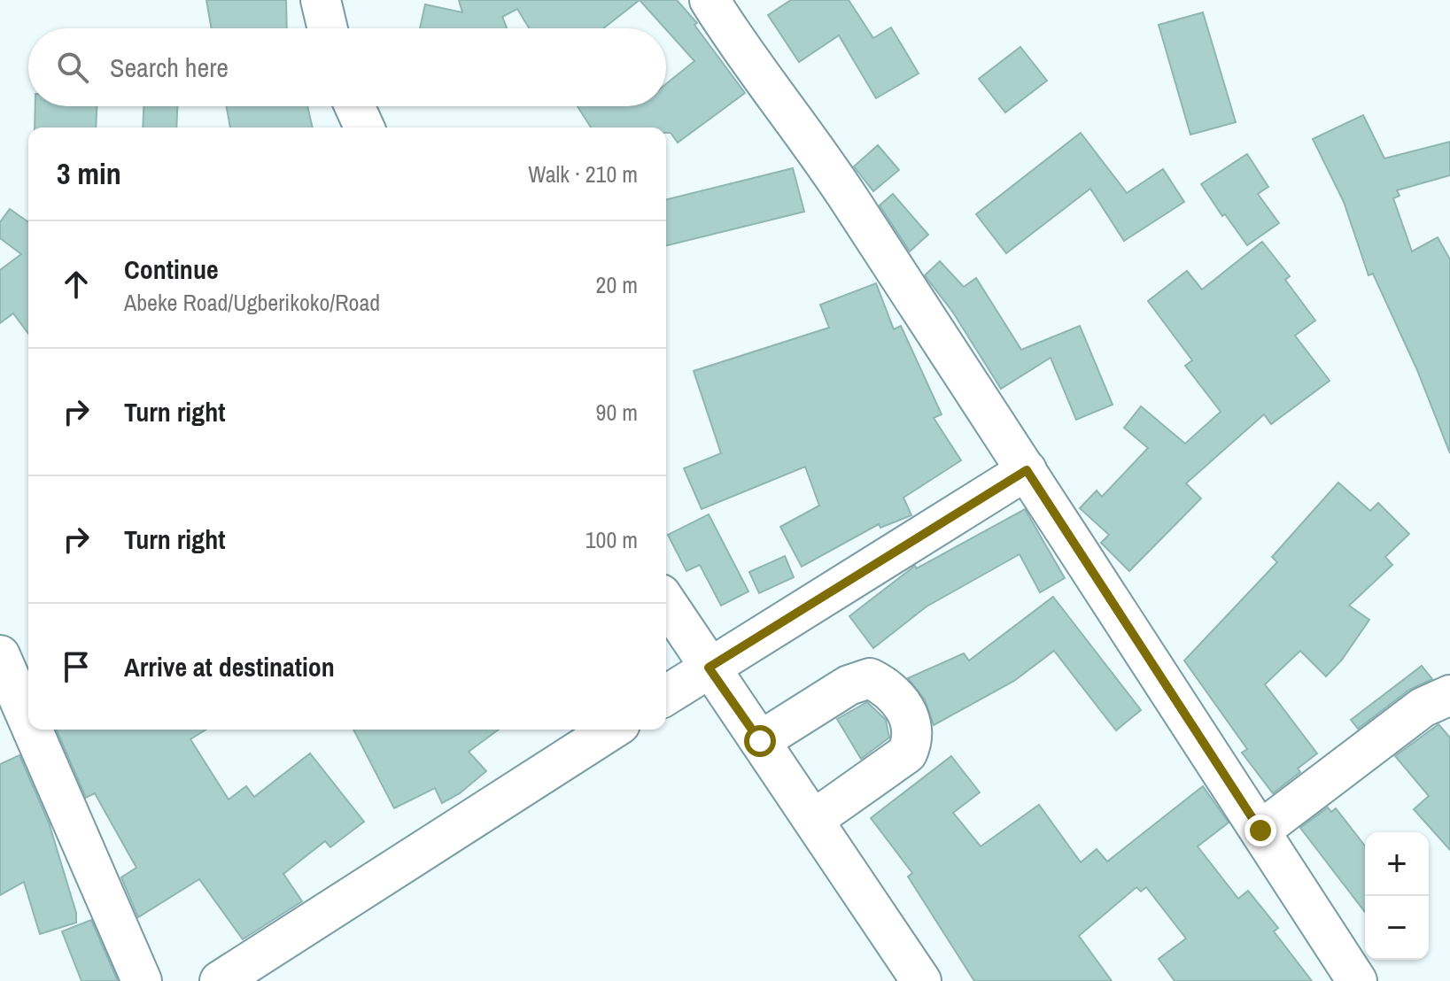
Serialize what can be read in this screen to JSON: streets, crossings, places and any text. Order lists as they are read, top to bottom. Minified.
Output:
{"page":{"search":"Search here","heading":["3 min","Walk · 210 m"],"list":[["Continue","Abeke Road/Ugberikoko/Road","20 m"],["Turn right","90 m"],["Turn right","100 m"],"Arrive at destination"],"map_buttons":["+","−"]}}
